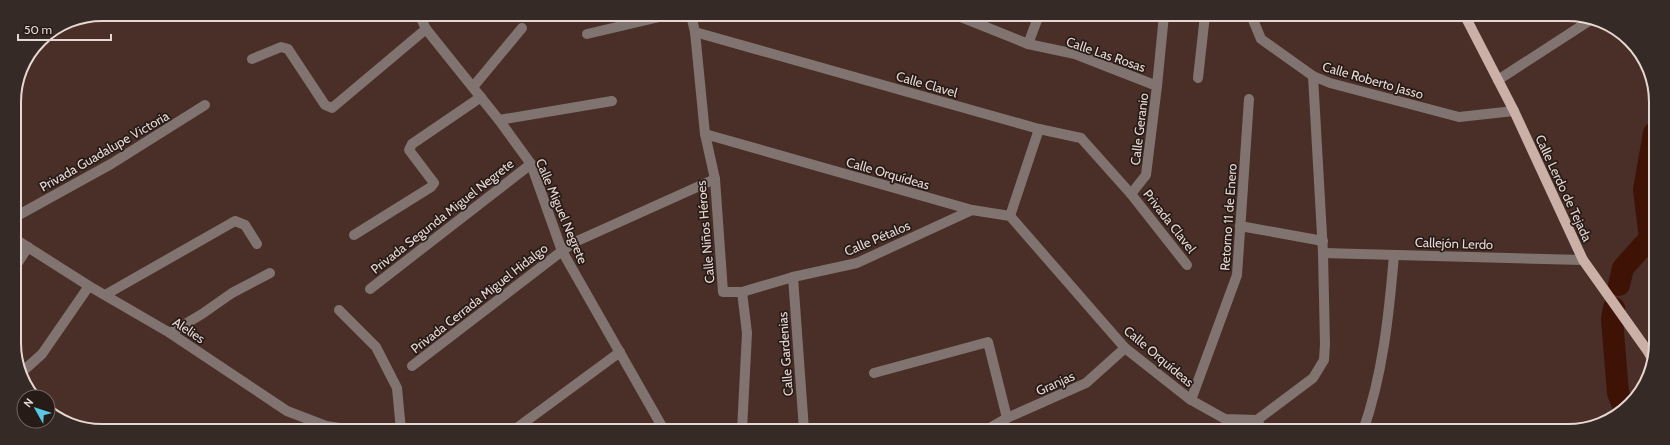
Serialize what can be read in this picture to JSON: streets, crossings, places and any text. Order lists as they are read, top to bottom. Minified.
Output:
{"streets":{"main road":["Calle Lerdo de Tejada"],"street":["Calle Las Rosas","Calle Roberto Jasso","Calle Clavel","Calle Geranio","Privada Guadalupe Victoria","Calle Orquídeas","Calle Miguel Negrete","Privada Segunda Miguel Negrete","Retorno 11 de Enero","Privada Clavel","Calle Niños Héroes","Calle Pétalos","Callejón Lerdo","Privada Cerrada Miguel Hidalgo","Alelies","Calle Gardenias","Granjas"]},"crossings":[["Calle Las Rosas","Calle Geranio"],["Calle Roberto Jasso","Calle Lerdo de Tejada"],["Calle Clavel","Calle Geranio"],["Calle Clavel","Privada Clavel"],["Calle Clavel","Calle Niños Héroes"],["Calle Geranio","Privada Clavel"],["Calle Orquídeas","Retorno 11 de Enero"],["Calle Orquídeas","Calle Niños Héroes"],["Calle Orquídeas","Calle Pétalos"],["Calle Orquídeas","Granjas"],["Calle Lerdo de Tejada","Callejón Lerdo"],["Calle Miguel Negrete","Privada Segunda Miguel Negrete"],["Calle Miguel Negrete","Privada Cerrada Miguel Hidalgo"],["Calle Niños Héroes","Calle Pétalos"],["Calle Niños Héroes","Privada Cerrada Miguel Hidalgo"],["Calle Pétalos","Calle Gardenias"]],"scale_bar":"50 m","north":"top left"}
